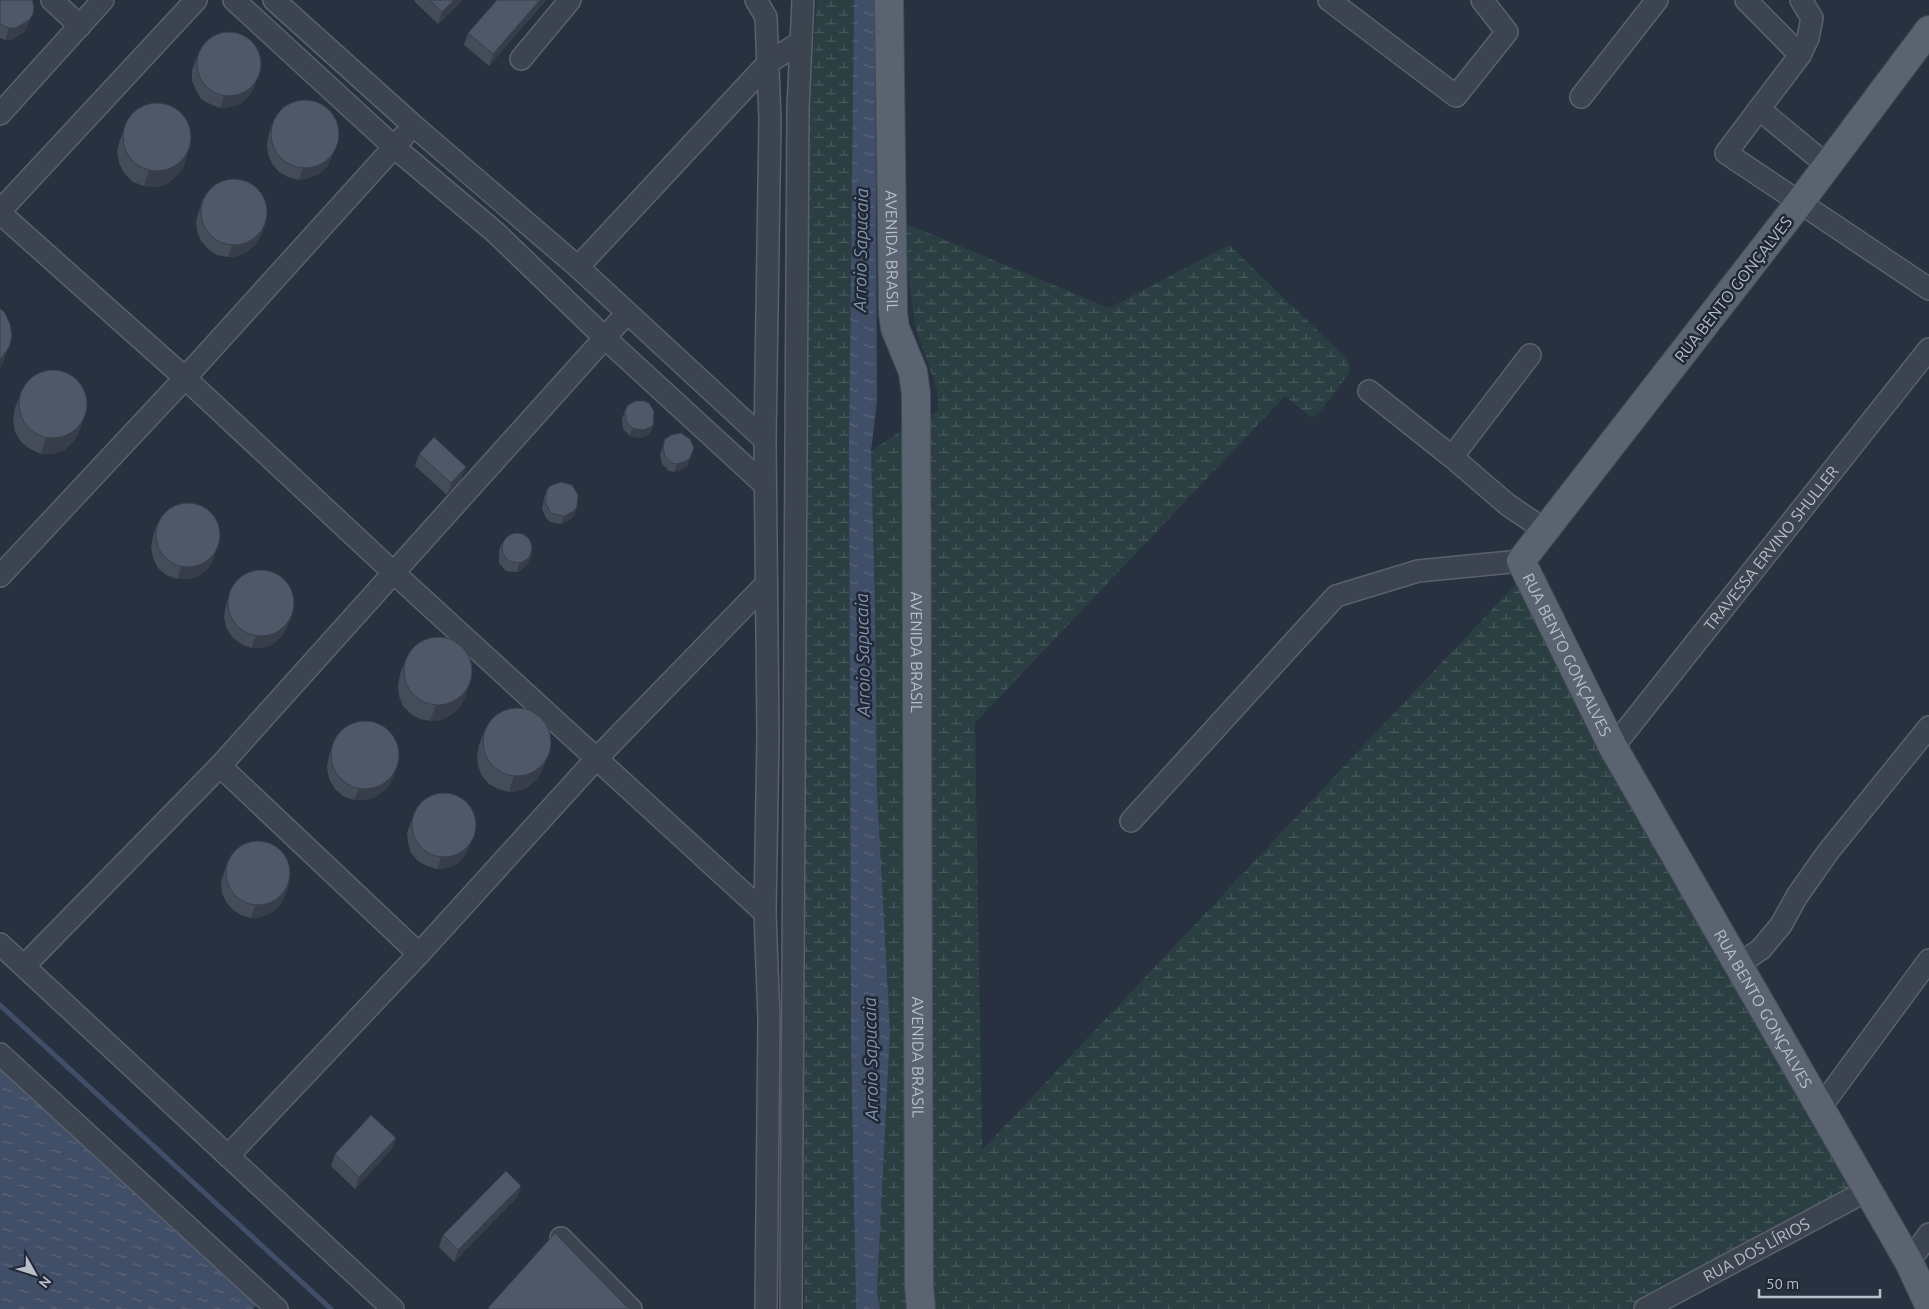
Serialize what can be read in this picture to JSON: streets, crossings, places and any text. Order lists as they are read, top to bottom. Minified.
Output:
{"streets":{"main road":["AVENIDA BRASIL","RUA BENTO GONÇALVES"],"street":["TRAVESSA ERVINO SHULLER","RUA DOS LÍRIOS"]},"crossings":[["RUA BENTO GONÇALVES","TRAVESSA ERVINO SHULLER"],["RUA BENTO GONÇALVES","RUA DOS LÍRIOS"]],"water":["Arroio Sapucaia"],"scale_bar":"50 m","north":"bottom right"}
